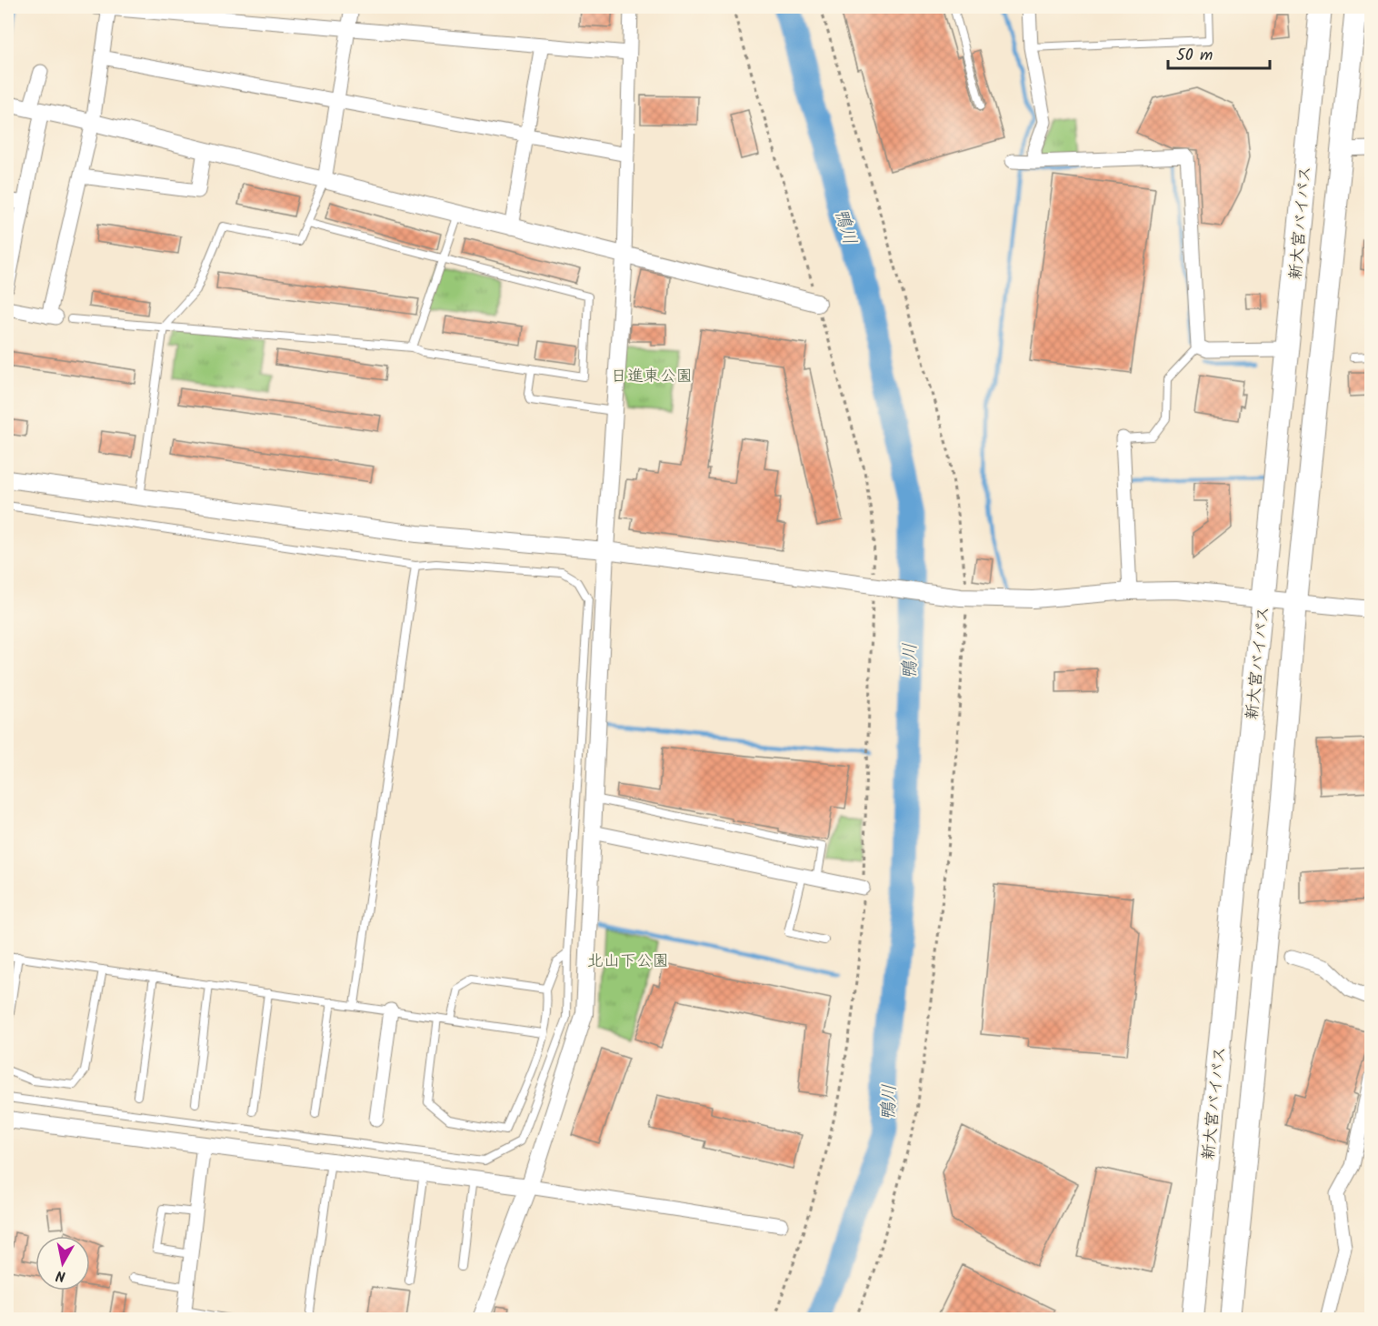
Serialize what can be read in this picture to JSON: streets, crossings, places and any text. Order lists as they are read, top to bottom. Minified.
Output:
{"streets":{"highway":["新大宮バイパス"]},"water":["鴨川"],"parks":["日進東公園","北山下公園"],"scale_bar":"50 m","north":"bottom"}
